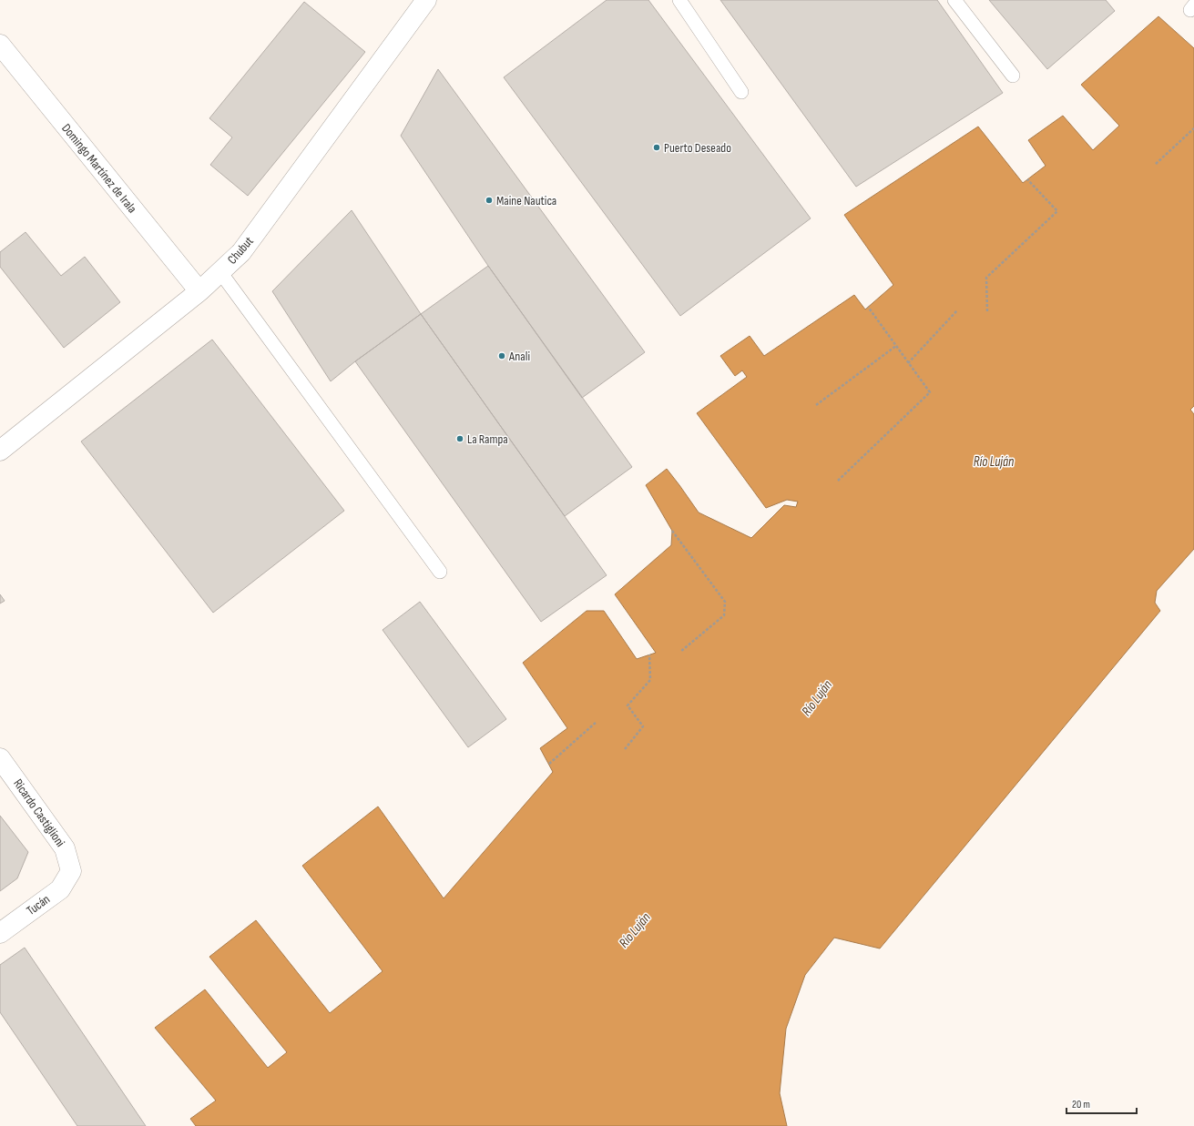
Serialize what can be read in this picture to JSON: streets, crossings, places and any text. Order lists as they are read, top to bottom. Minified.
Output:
{"streets":{"street":["Domingo Martínez de Irala","Chubut","Ricardo Castiglioni","Tucán"]},"crossings":[["Domingo Martínez de Irala","Chubut"],["Ricardo Castiglioni","Tucán"]],"water":["Río Luján"],"places":["Puerto Deseado","Maine Nautica","Anali","La Rampa"],"scale_bar":"20 m"}
